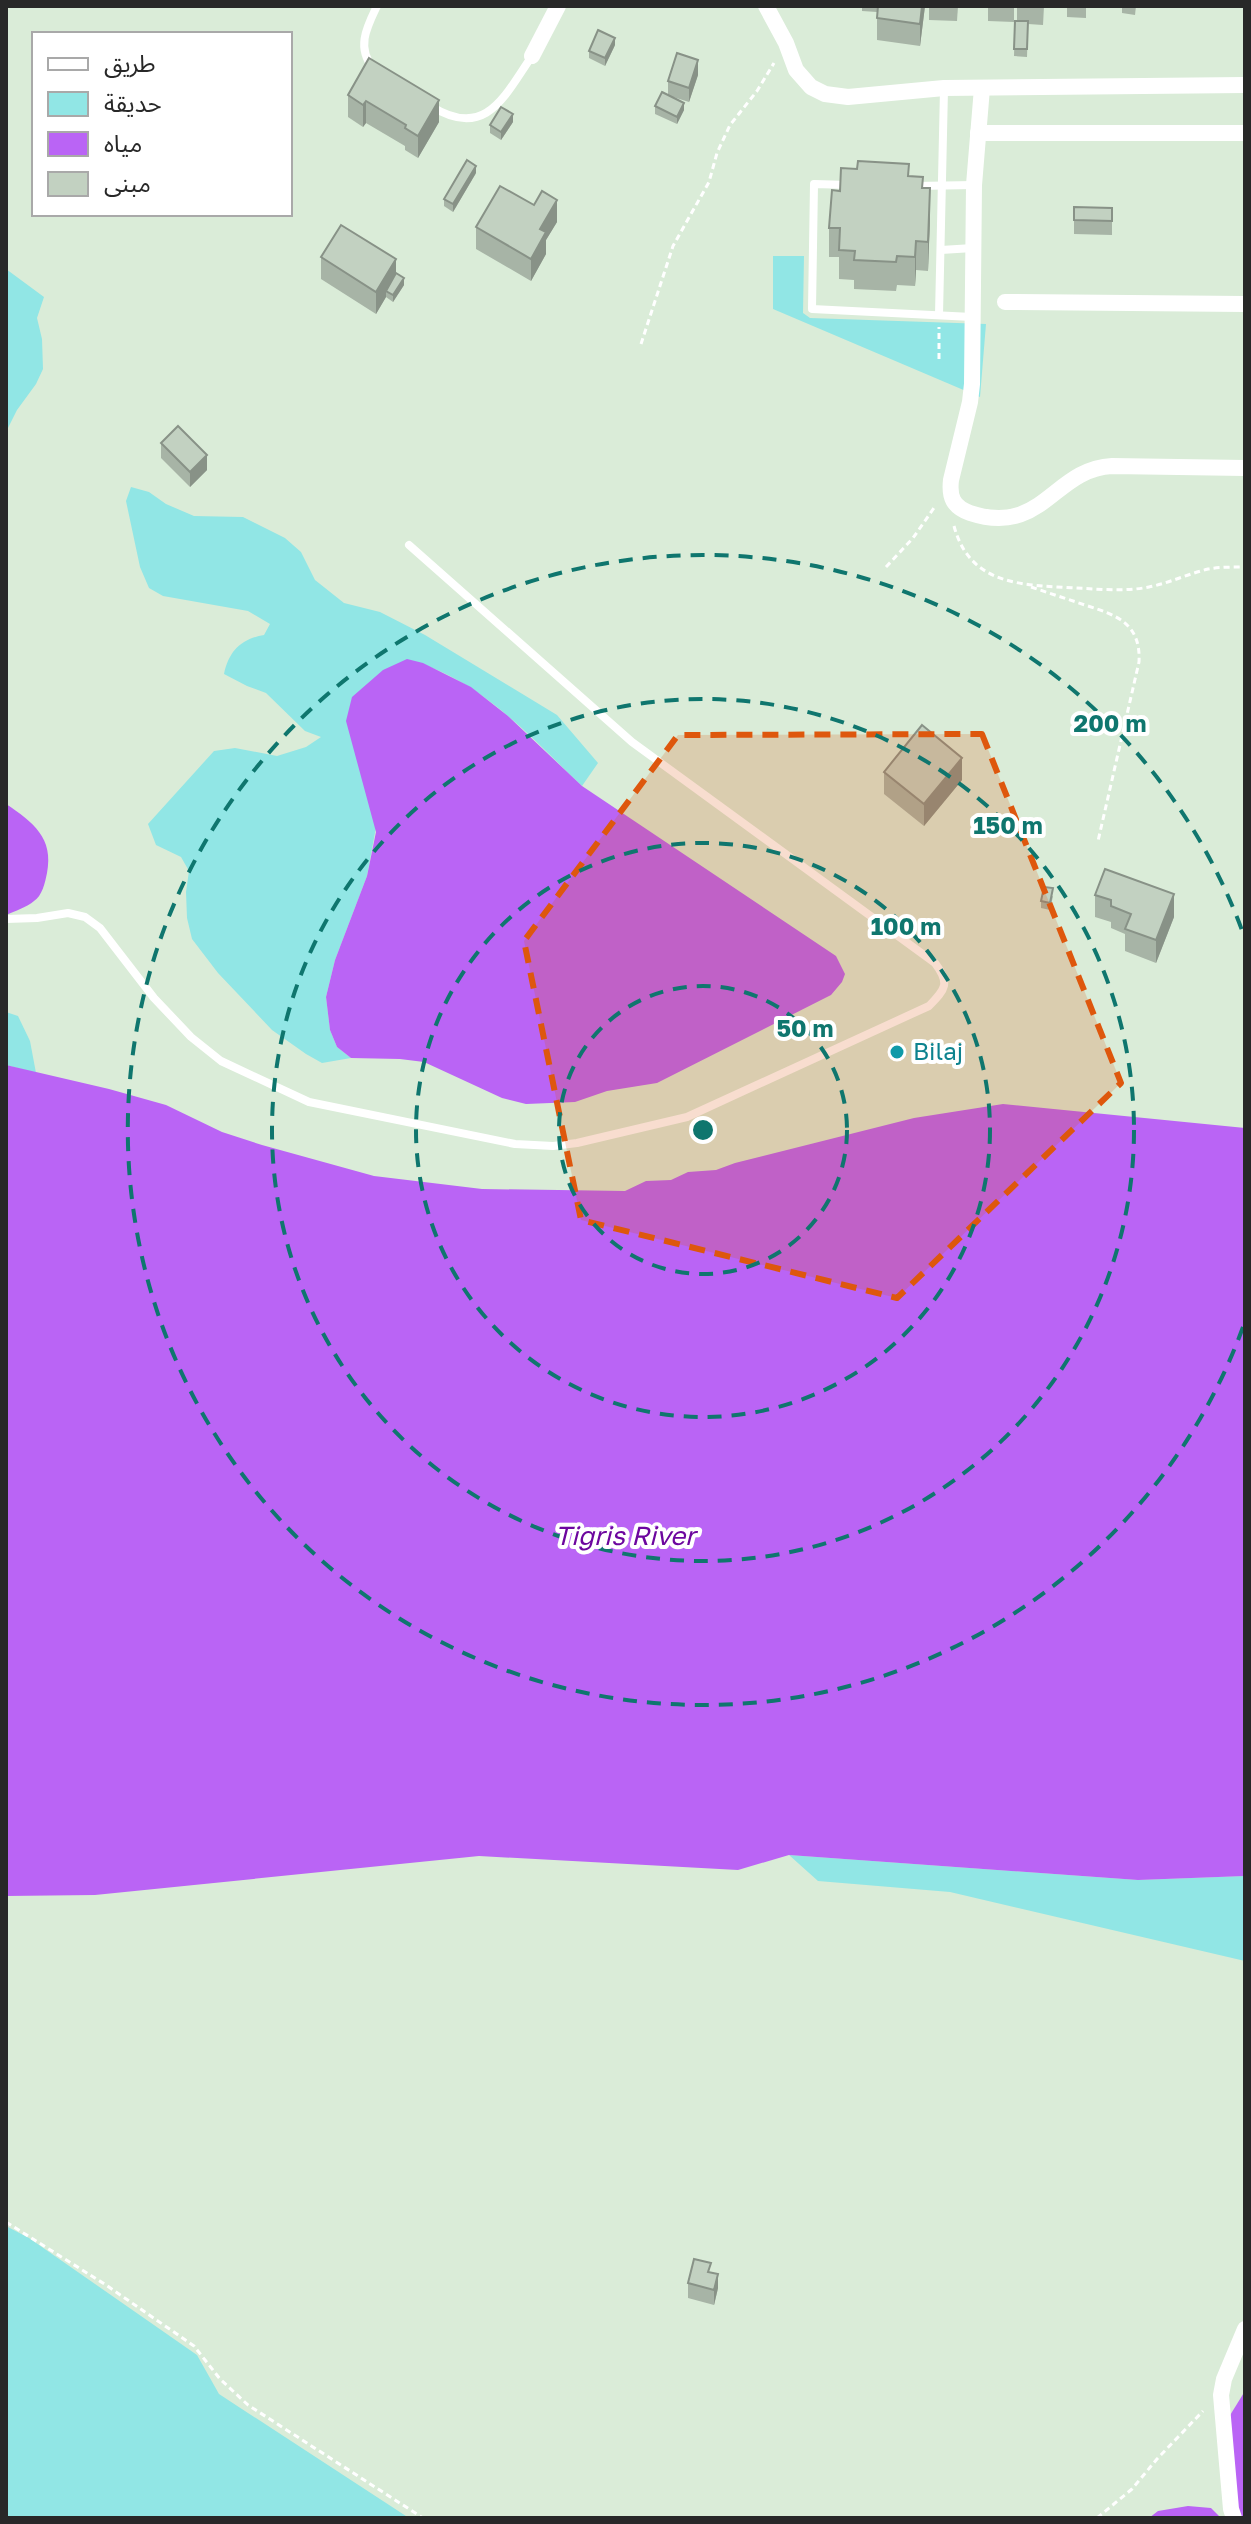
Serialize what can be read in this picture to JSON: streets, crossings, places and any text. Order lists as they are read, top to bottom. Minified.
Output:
{"water":["Tigris River"],"places":["Bilaj"],"legend":["طريق","حديقة","مياه","مبنى"],"rings":["200 m","150 m","100 m","50 m"]}
